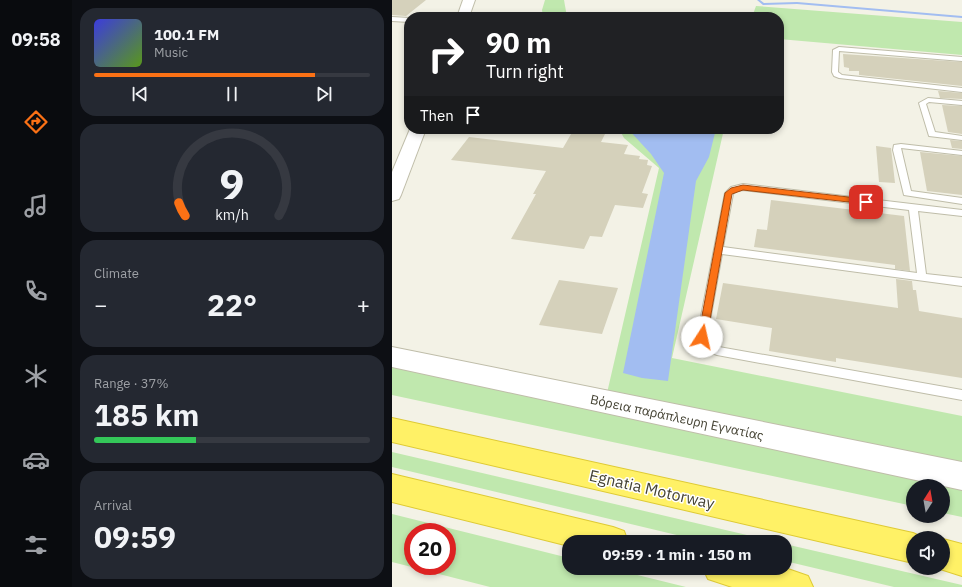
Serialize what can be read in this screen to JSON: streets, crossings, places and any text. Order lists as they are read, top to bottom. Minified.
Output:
{"streets":{"highway":["Egnatia Motorway"],"street":["Βόρεια παράπλευρη Εγνατίας"]},"north":"top","page":{"tabs":"09:58","turn":["90 m","Turn right"],"song":["100.1 FM","Music"],"then":"Then","tile":["Climate",["Range · 37%","185 km"],["Arrival","09:59"]],"heat":["−","22°","+"],"limit":"20","trip":"09:59 · 1 min · 150 m","gauge":["9","km/h"]}}
